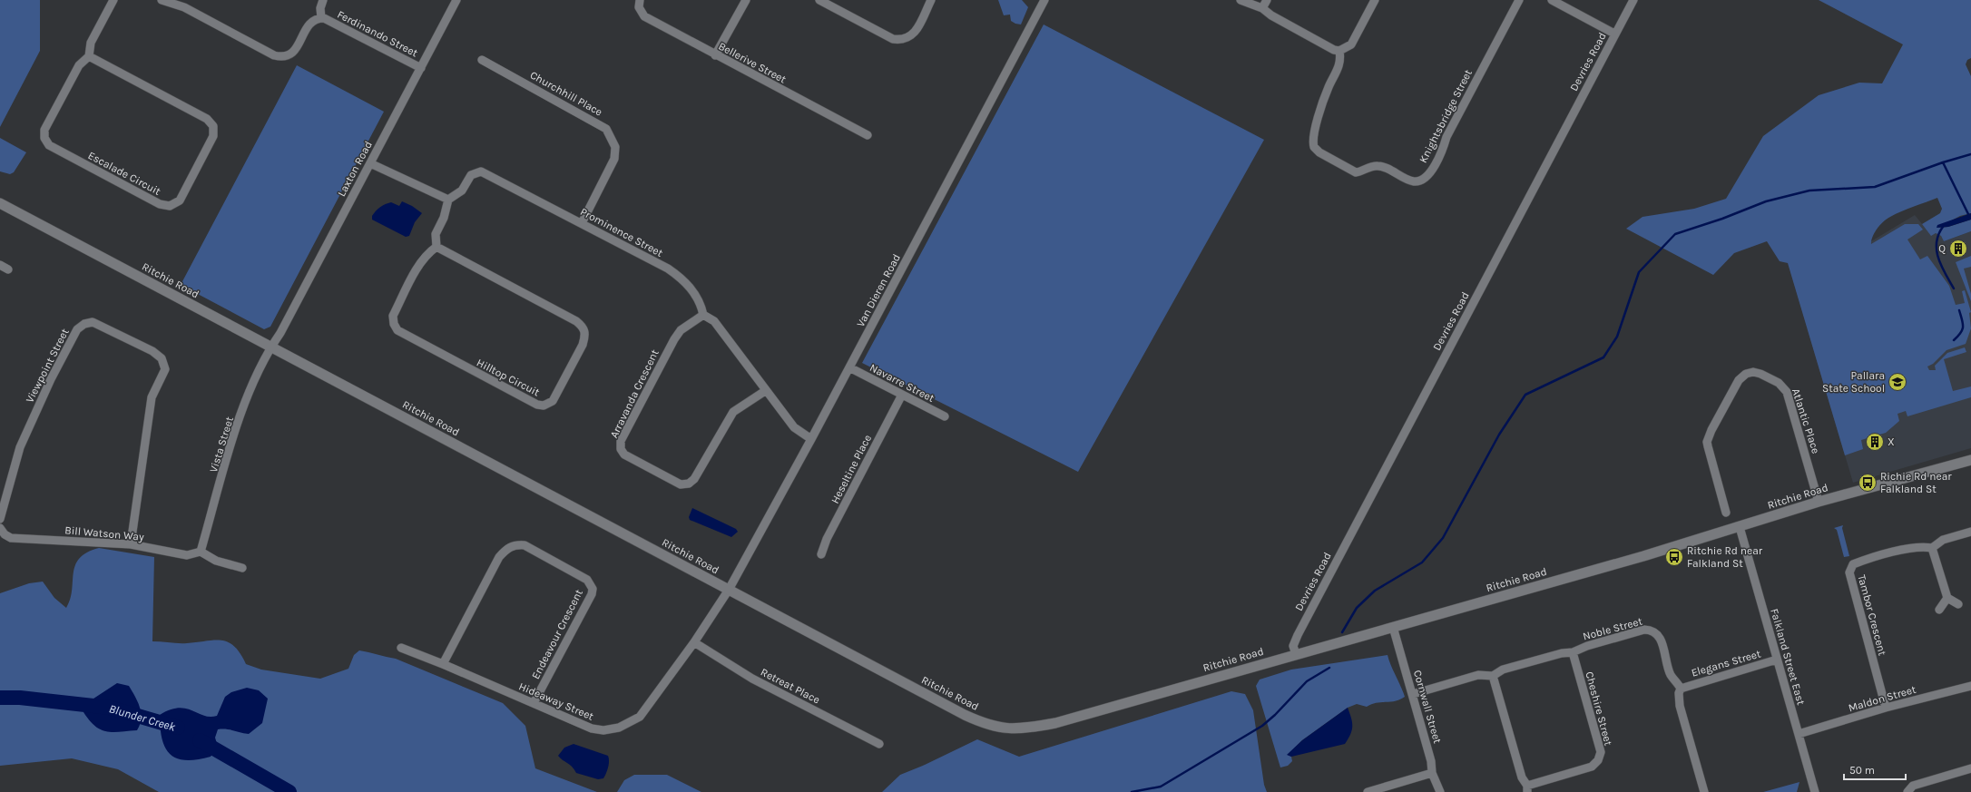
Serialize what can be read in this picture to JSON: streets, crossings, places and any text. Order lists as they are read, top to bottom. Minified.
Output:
{"streets":{"street":["Ferdinando Street","Devries Road","Bellerive Street","Churchhill Place","Knightsbridge Street","Laxton Road","Escalade Circuit","Prominence Street","Ritchie Road","Van Dieren Road","Viewpoint Street","Hilltop Circuit","Navarre Street","Arravanda Crescent","Atlantic Place","Vista Street","Heseltine Place","Bill Watson Way","Tambor Crescent","Noble Street","Endeavour Crescent","Falkland Street East","Elegans Street","Retreat Place","Maldon Street","Hideaway Street","Cornwall Street","Cheshire Street"]},"crossings":[["Ferdinando Street","Laxton Road"],["Devries Road","Ritchie Road"],["Churchhill Place","Prominence Street"],["Laxton Road","Ritchie Road"],["Laxton Road","Vista Street"],["Prominence Street","Arravanda Crescent"],["Ritchie Road","Van Dieren Road"],["Ritchie Road","Atlantic Place"],["Ritchie Road","Vista Street"],["Ritchie Road","Falkland Street East"],["Ritchie Road","Hideaway Street"],["Ritchie Road","Cornwall Street"],["Van Dieren Road","Navarre Street"],["Van Dieren Road","Hideaway Street"],["Viewpoint Street","Bill Watson Way"],["Navarre Street","Heseltine Place"],["Vista Street","Bill Watson Way"],["Tambor Crescent","Maldon Street"],["Noble Street","Elegans Street"],["Noble Street","Cornwall Street"],["Noble Street","Cheshire Street"],["Endeavour Crescent","Hideaway Street"],["Falkland Street East","Elegans Street"],["Falkland Street East","Maldon Street"],["Retreat Place","Hideaway Street"]],"water":["Blunder Creek"],"places":{"building":["Q","X"],"school or university":["Pallara State School"],"bus stop":["Richie Rd near Falkland St","Ritchie Rd near Falkland St"]},"scale_bar":"50 m"}
